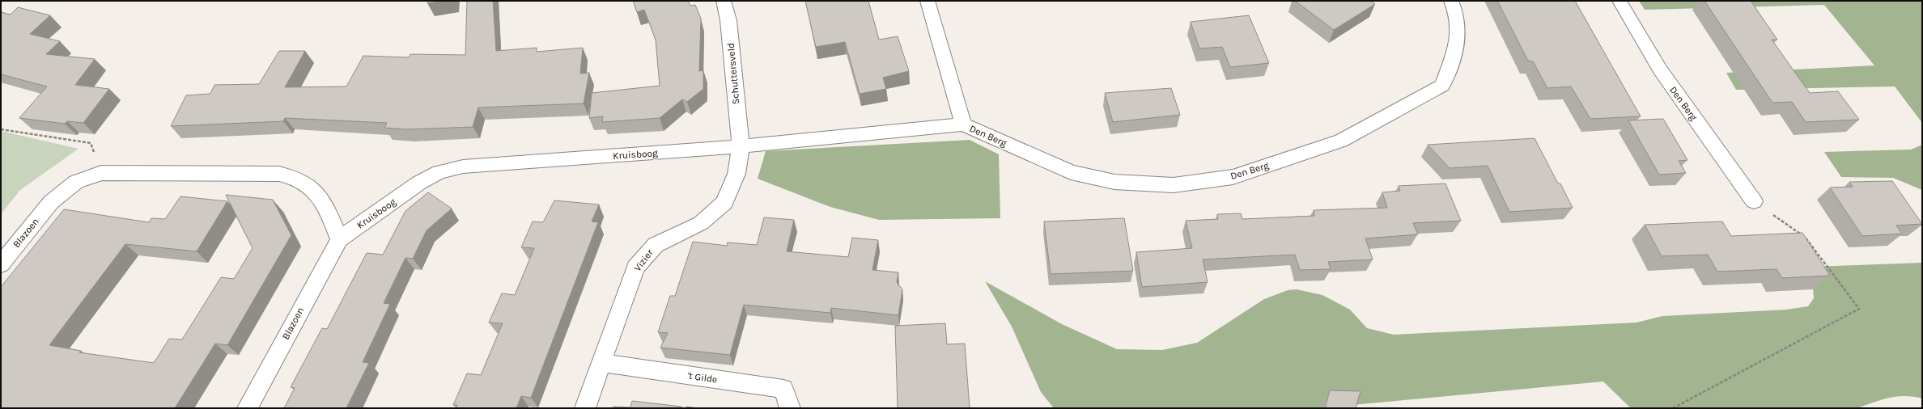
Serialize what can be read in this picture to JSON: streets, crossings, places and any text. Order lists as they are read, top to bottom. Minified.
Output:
{"streets":{"street":["Schuttersveld","Den Berg","Kruisboog","Blazoen","Vizier","'t Gilde"]},"crossings":[["Schuttersveld","Den Berg"],["Schuttersveld","Kruisboog"],["Schuttersveld","Vizier"],["Den Berg","Kruisboog"],["Den Berg","Vizier"],["Kruisboog","Blazoen"],["Kruisboog","Vizier"],["Vizier","'t Gilde"]]}
